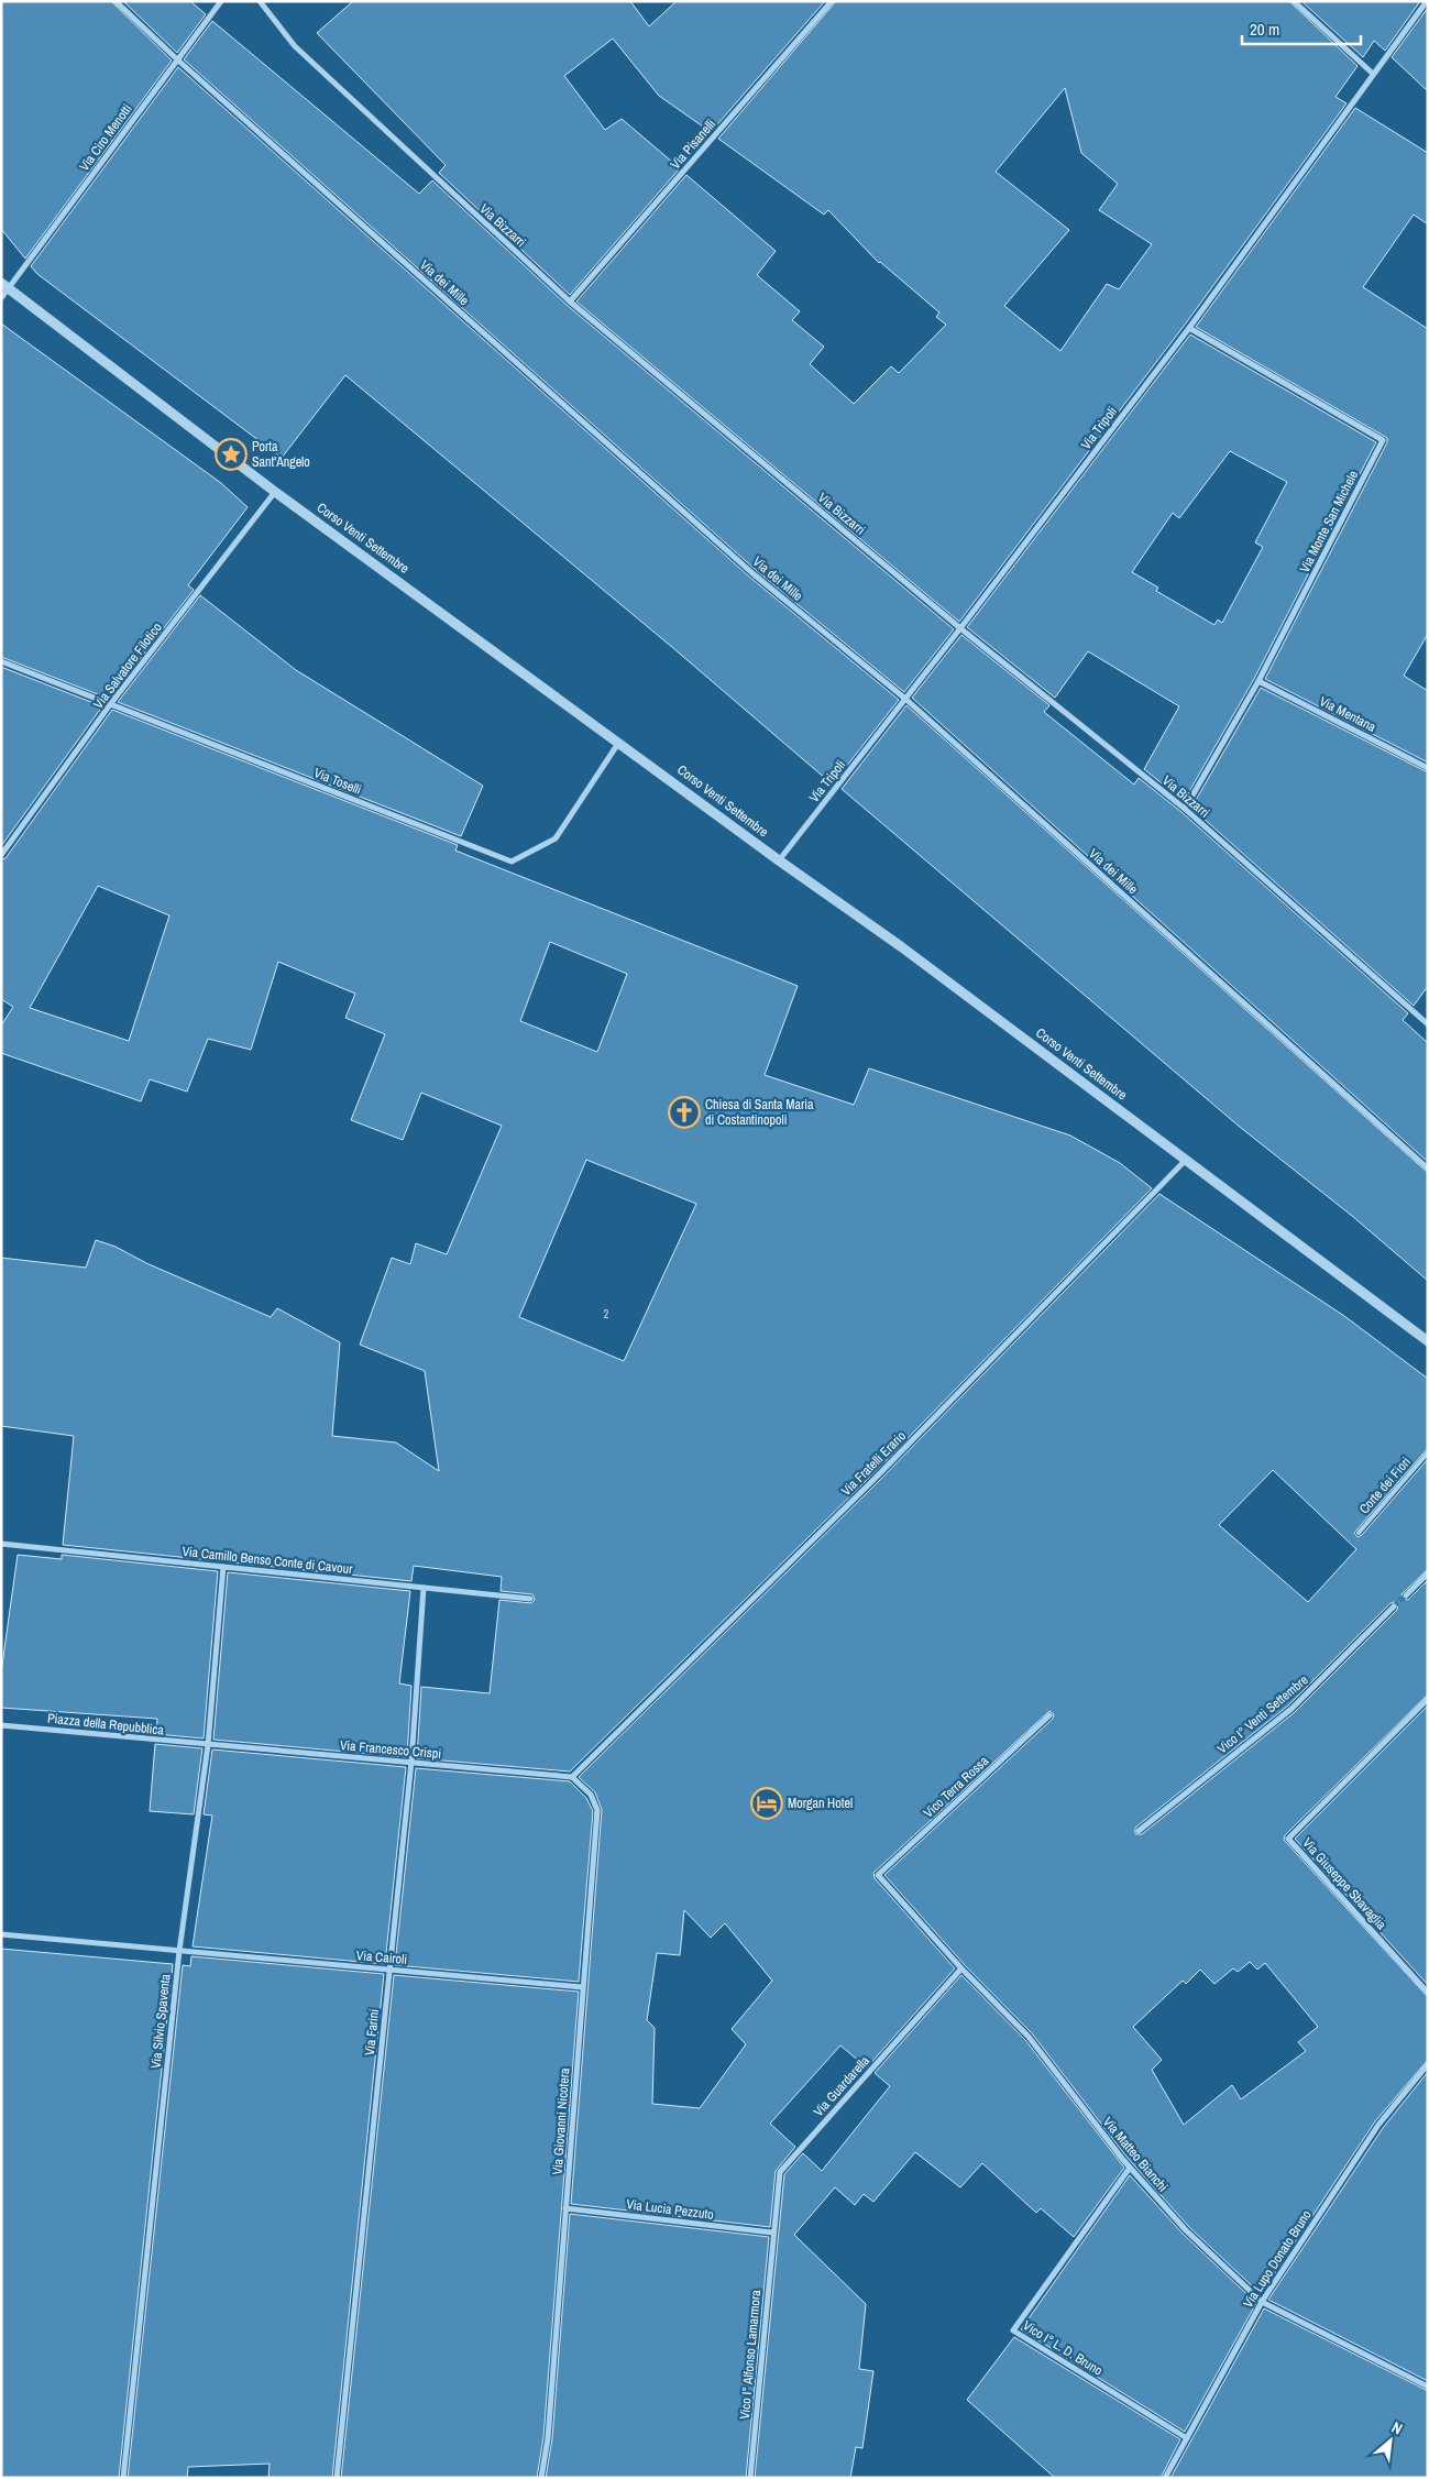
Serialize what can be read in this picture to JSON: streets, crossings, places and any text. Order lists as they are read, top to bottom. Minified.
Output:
{"streets":{"street":["Via Ciro Menotti","Via Pisanelli","Via Bizzarri","Via dei Mille","Via Tripoli","Via Monte San Michele","Corso Venti Settembre","Via Salvatore Filotico","Via Mentana","Via Toselli","Via Fratelli Erario","Via Camillo Benso Conte di Cavour","Vico I° Venti Settembre","Piazza della Repubblica","Via Francesco Crispi","Vico Terra Rossa","Via Giuseppe Sbavaglia","Via Cairoli","Via Silvio Spaventa","Via Farini","Via Guardarella","Via Giovanni Nicotera","Via Matteo Bianchi","Via Lucia Pezzuto","Via Lupo Donato Bruno","Vico I° L. D. Bruno","Vico I° Alfonso Lamarmora"],"lane":["Corte dei Fiori"]},"crossings":[["Via Ciro Menotti","Via dei Mille"],["Via Ciro Menotti","Corso Venti Settembre"],["Via Pisanelli","Via Bizzarri"],["Via Bizzarri","Via Tripoli"],["Via Bizzarri","Via Monte San Michele"],["Via dei Mille","Via Tripoli"],["Via Tripoli","Via Monte San Michele"],["Via Tripoli","Corso Venti Settembre"],["Via Monte San Michele","Via Mentana"],["Corso Venti Settembre","Via Salvatore Filotico"],["Corso Venti Settembre","Via Toselli"],["Corso Venti Settembre","Via Fratelli Erario"],["Via Salvatore Filotico","Via Toselli"],["Via Fratelli Erario","Via Francesco Crispi"],["Via Fratelli Erario","Via Giovanni Nicotera"],["Via Camillo Benso Conte di Cavour","Via Silvio Spaventa"],["Via Camillo Benso Conte di Cavour","Via Farini"],["Piazza della Repubblica","Via Francesco Crispi"],["Piazza della Repubblica","Via Silvio Spaventa"],["Via Francesco Crispi","Via Silvio Spaventa"],["Via Francesco Crispi","Via Farini"],["Via Francesco Crispi","Via Giovanni Nicotera"],["Vico Terra Rossa","Via Matteo Bianchi"],["Via Cairoli","Via Silvio Spaventa"],["Via Cairoli","Via Farini"],["Via Cairoli","Via Giovanni Nicotera"],["Via Guardarella","Via Matteo Bianchi"],["Via Guardarella","Via Lucia Pezzuto"],["Via Guardarella","Vico I° Alfonso Lamarmora"],["Via Giovanni Nicotera","Via Lucia Pezzuto"],["Via Matteo Bianchi","Via Lupo Donato Bruno"],["Via Matteo Bianchi","Vico I° L. D. Bruno"],["Via Lucia Pezzuto","Vico I° Alfonso Lamarmora"],["Via Lupo Donato Bruno","Vico I° L. D. Bruno"]],"places":{"place":["Porta Sant'Angelo"],"church":["Chiesa di Santa Maria di Costantinopoli"],"hotel":["Morgan Hotel"]},"house_numbers":["2"],"scale_bar":"20 m","north":"top right"}
